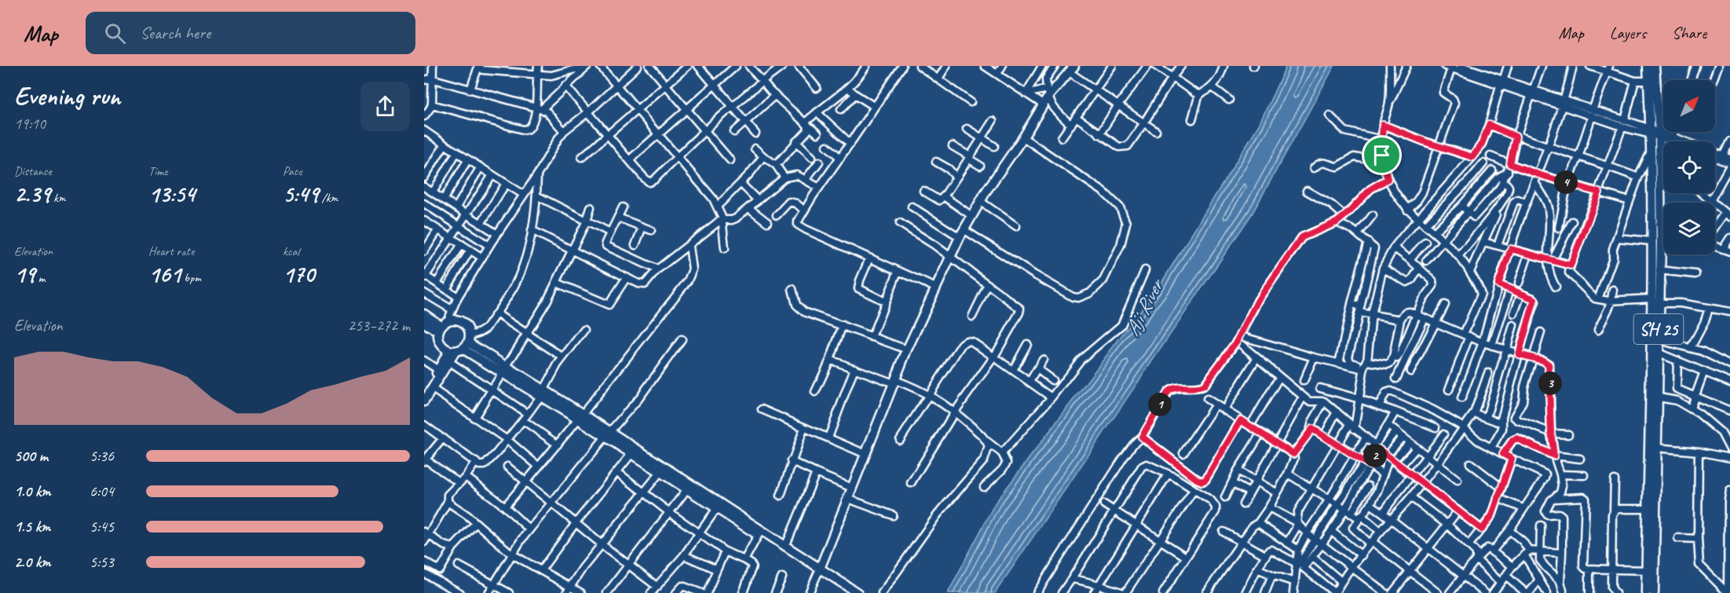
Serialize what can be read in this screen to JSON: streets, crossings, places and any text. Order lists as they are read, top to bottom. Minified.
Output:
{"streets":{"main road":["SH 25"]},"water":["Aji River"],"north":"top right","page":{"header":"Map","search":"Search here","nav":["Map","Layers","Share"],"heading":["Evening run","19:10"],"stats":[["Distance","2.39 km"],["Time","13:54"],["Pace","5:49 /km"],["Elevation","19 m"],["Heart rate","161 bpm"],["kcal","170"]],"pins":["4","3","1","2"],"chart":["Elevation","253–272 m"],"list":[{"name":"500 m","note":"5:36"},{"name":"1.0 km","note":"6:04"},{"name":"1.5 km","note":"5:45"},{"name":"2.0 km","note":"5:53"}]}}
